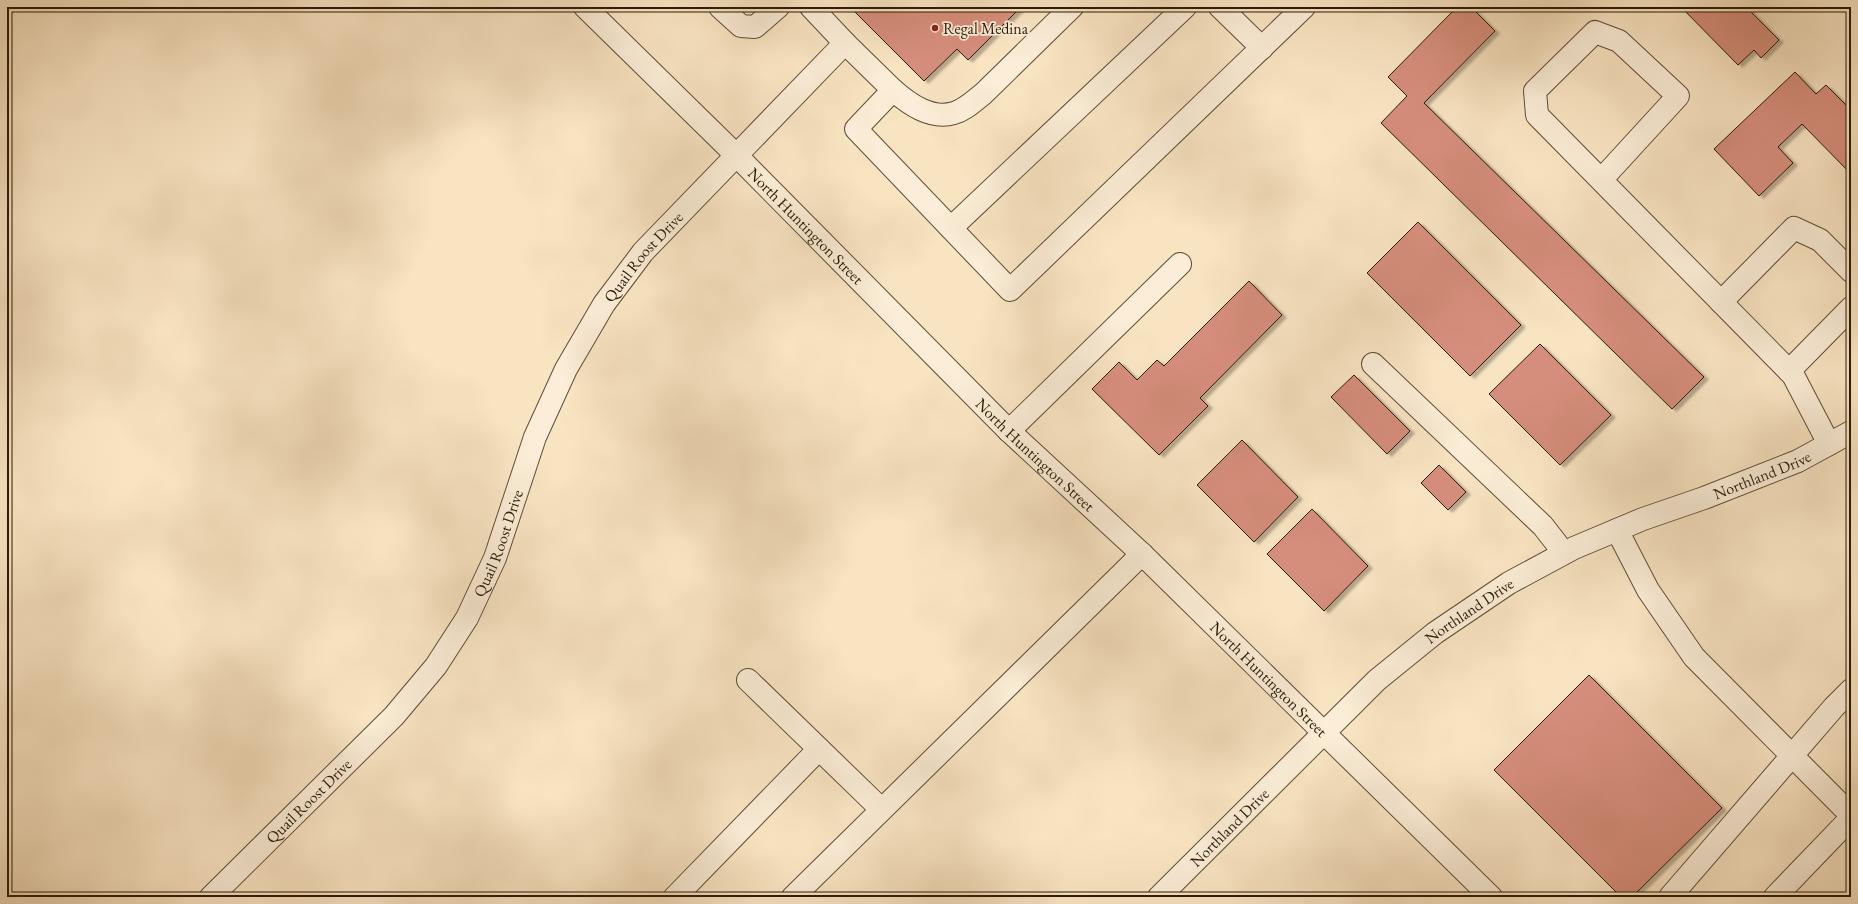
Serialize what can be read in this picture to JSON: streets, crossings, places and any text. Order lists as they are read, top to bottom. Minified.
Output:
{"streets":{"street":["North Huntington Street","Quail Roost Drive","Northland Drive"]},"crossings":[["North Huntington Street","Quail Roost Drive"],["North Huntington Street","Northland Drive"]],"places":["Regal Medina"]}
